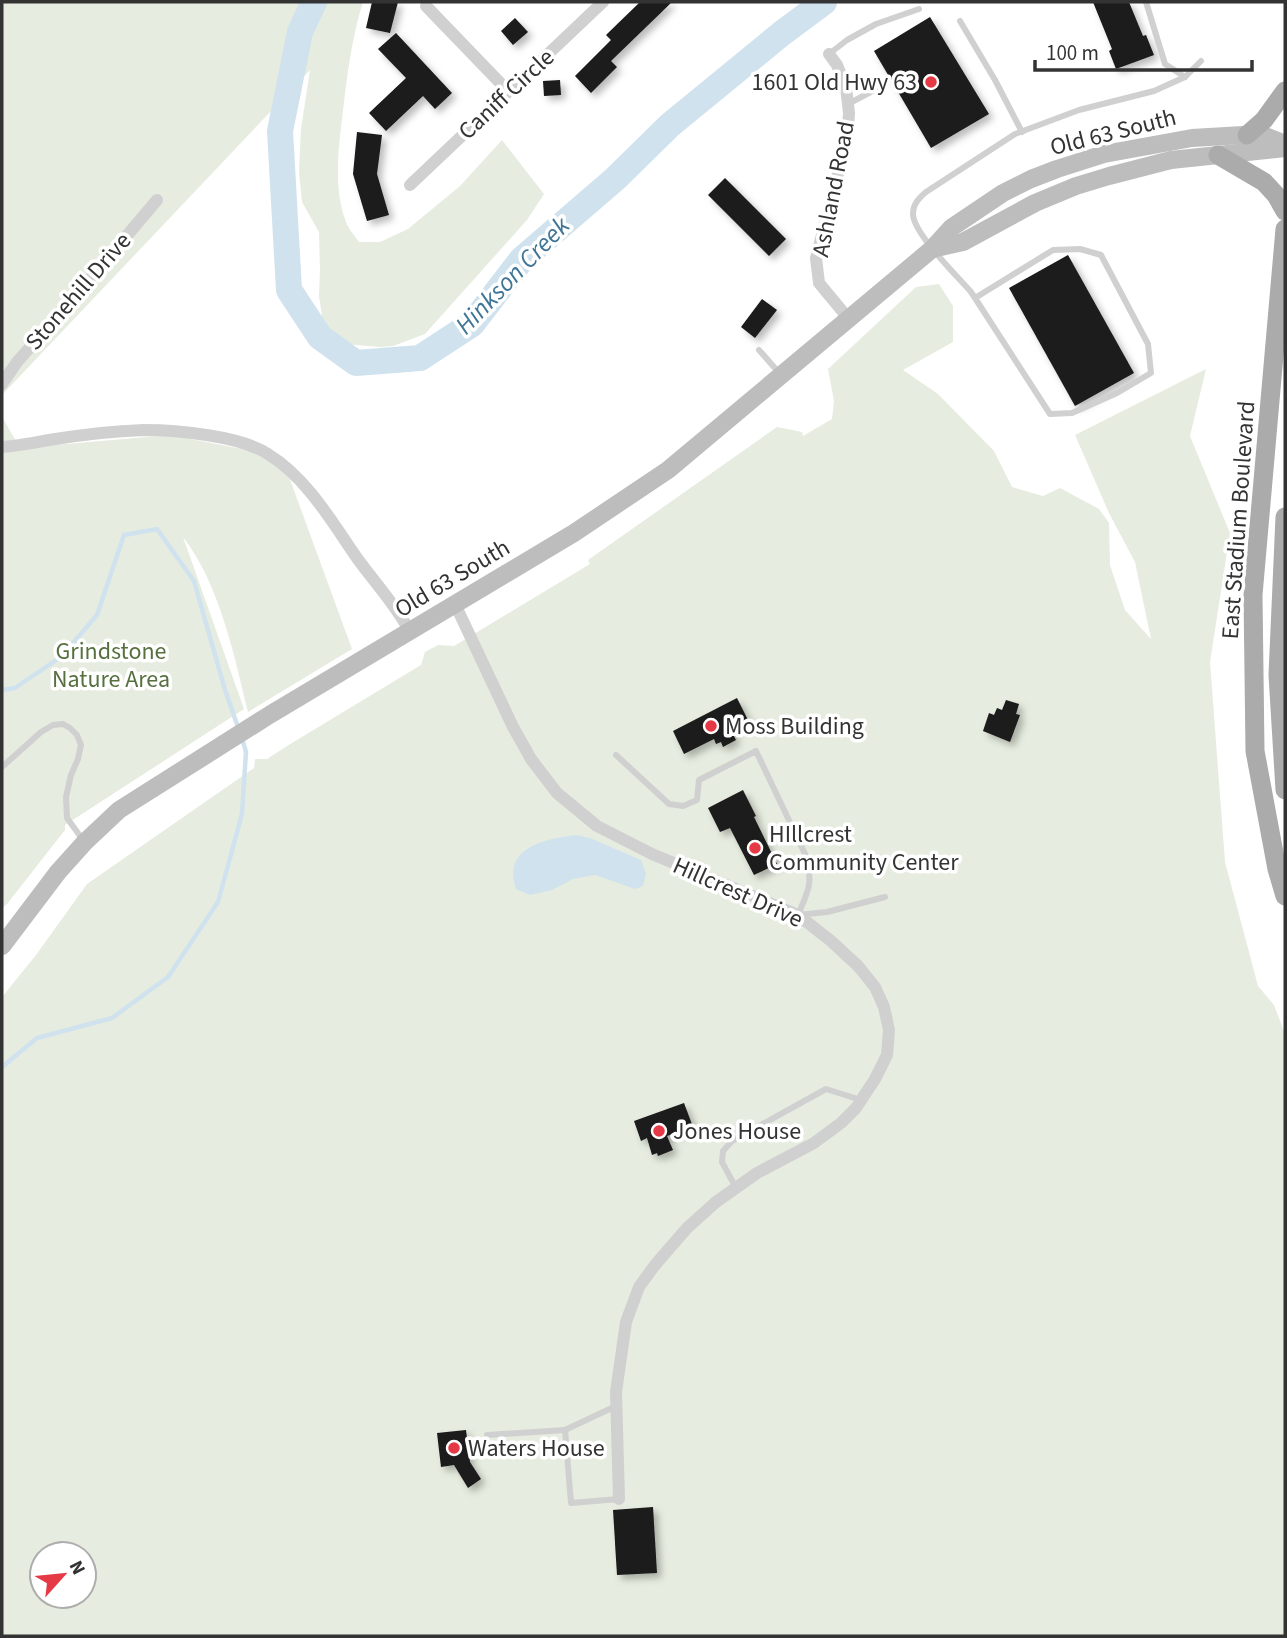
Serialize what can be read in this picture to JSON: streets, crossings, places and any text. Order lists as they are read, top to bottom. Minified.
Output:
{"streets":{"main road":["Old 63 South","East Stadium Boulevard"],"street":["Caniff Circle","Ashland Road","Stonehill Drive","Hillcrest Drive"]},"crossings":[["Old 63 South","Ashland Road"],["Old 63 South","Hillcrest Drive"]],"water":["Hinkson Creek"],"parks":["Grindstone Nature Area"],"places":["1601 Old Hwy 63","Moss Building","HIllcrest Community Center","Jones House","Waters House"],"scale_bar":"100 m","north":"top right"}
